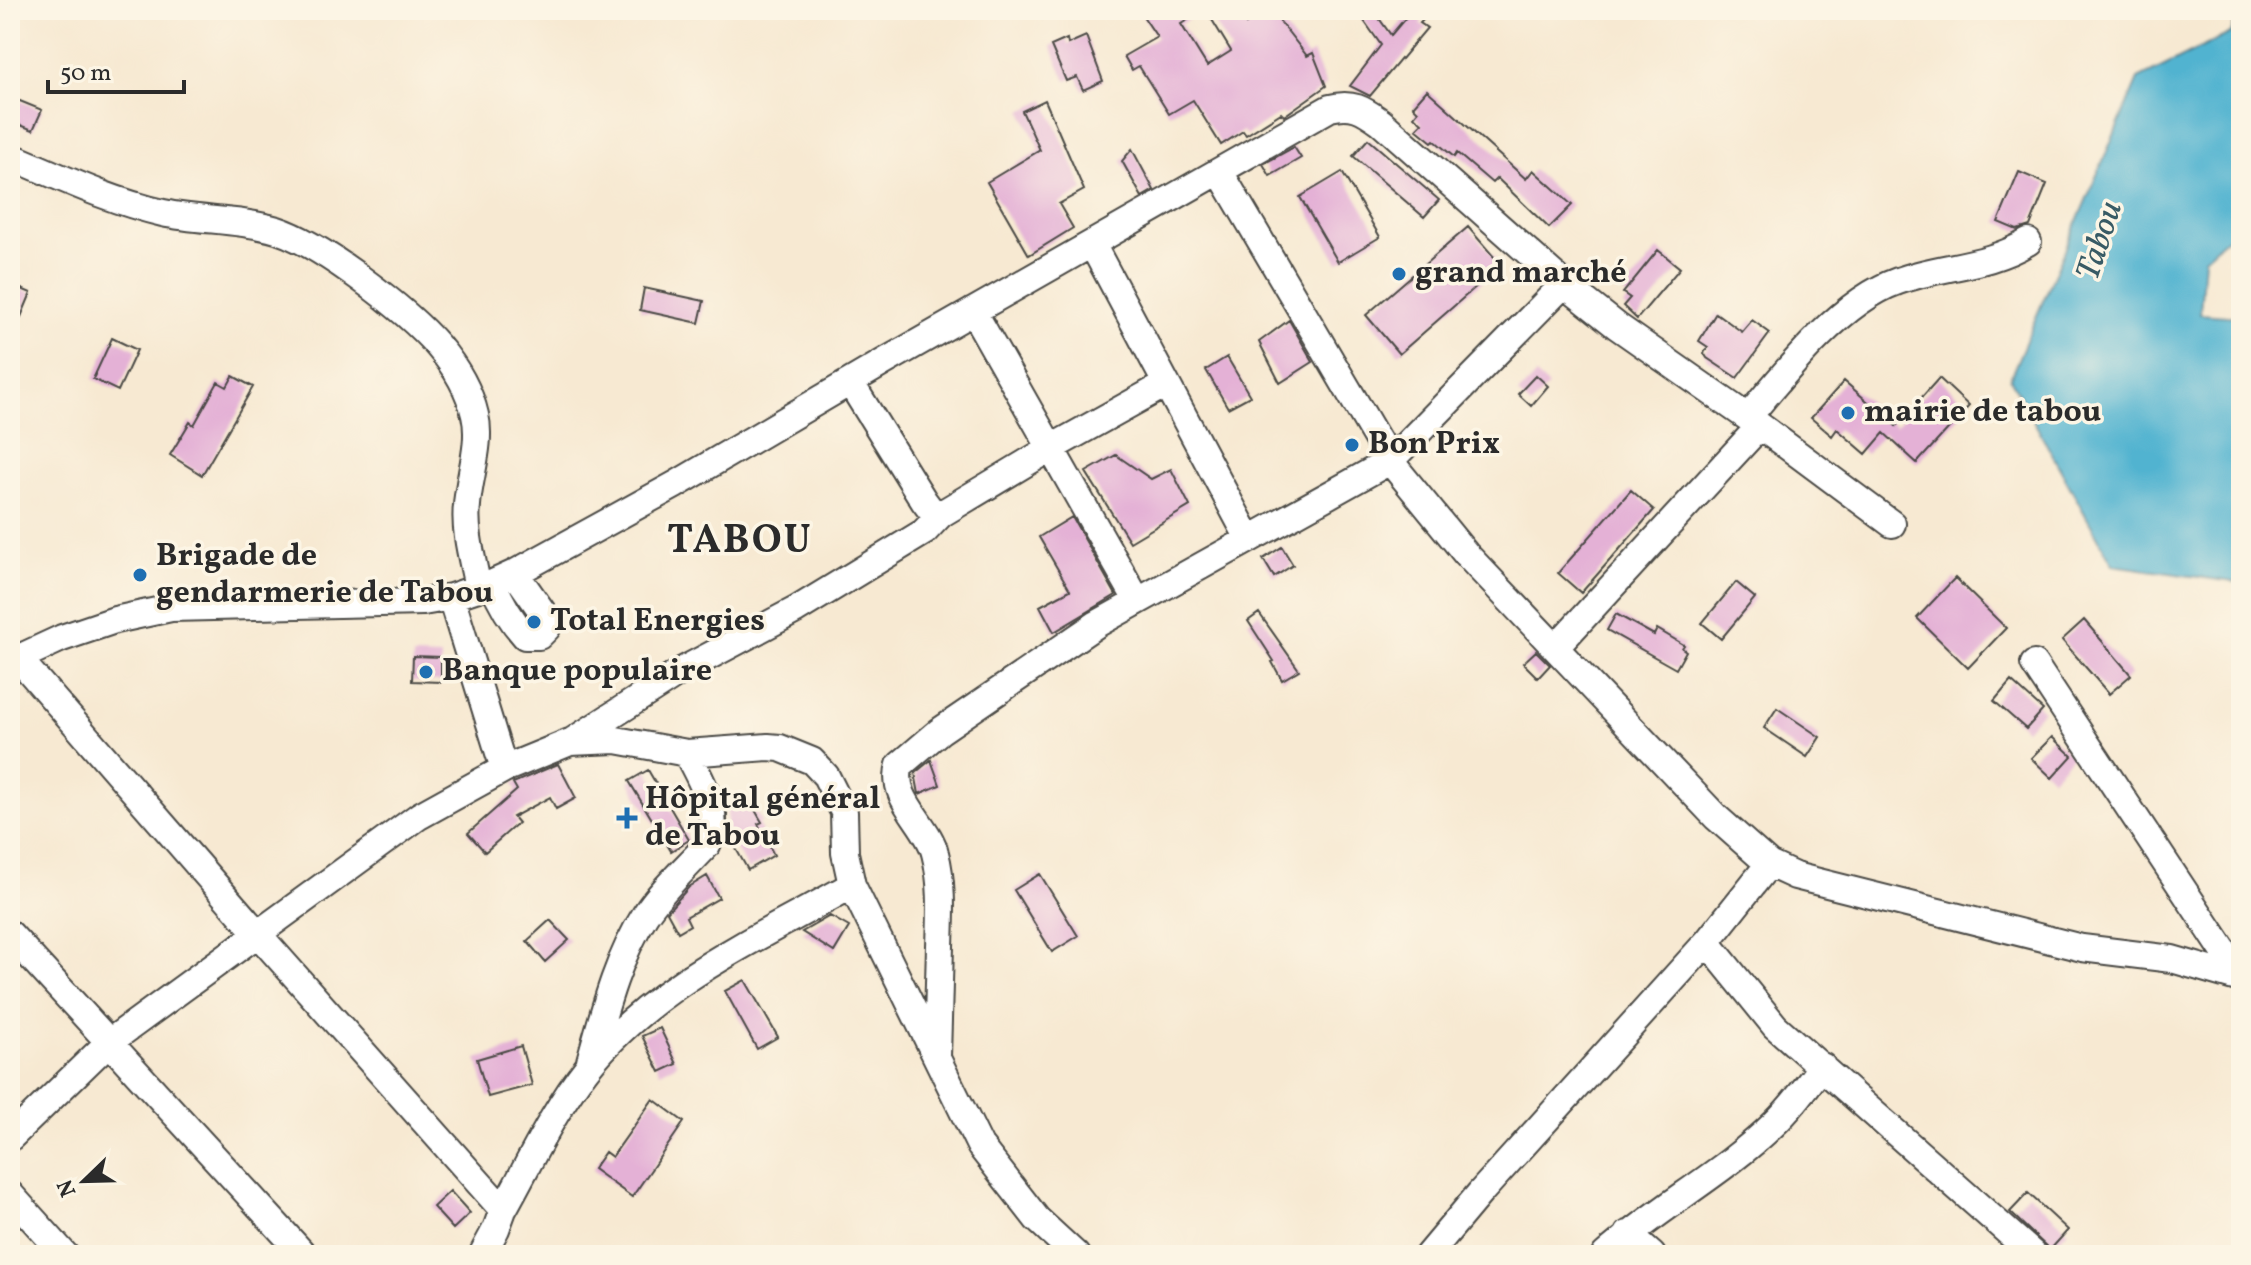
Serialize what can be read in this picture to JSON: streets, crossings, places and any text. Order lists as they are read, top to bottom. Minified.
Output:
{"districts":["TABOU"],"water":["Tabou"],"places":{"other":["grand marché","mairie de tabou","Bon Prix","Brigade de gendarmerie de Tabou","Total Energies","Banque populaire"],"health":["Hôpital général de Tabou"]},"scale_bar":"50 m","north":"bottom left"}
